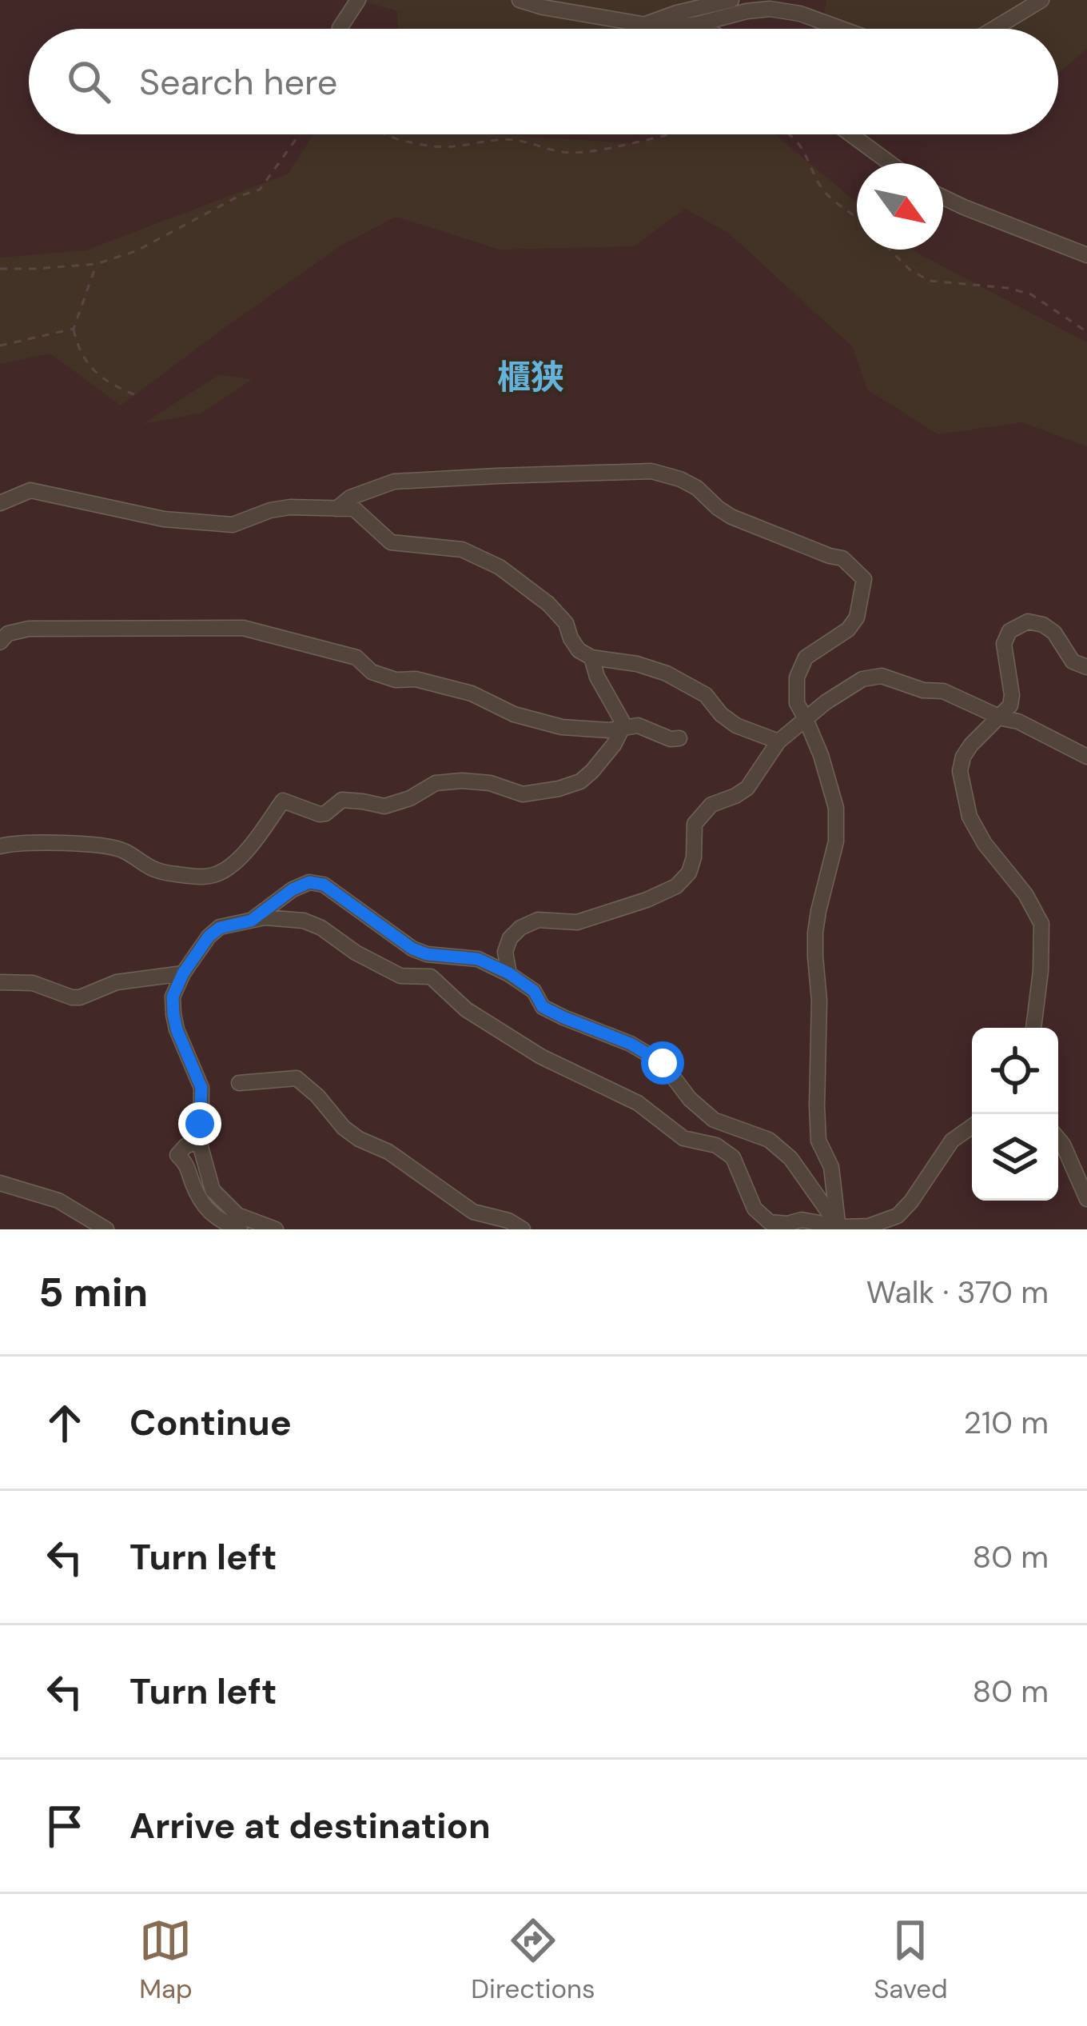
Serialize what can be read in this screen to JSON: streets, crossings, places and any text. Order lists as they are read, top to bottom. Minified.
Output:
{"districts":["櫃狭"],"north":"bottom right","page":{"search":"Search here","heading":["5 min","Walk · 370 m"],"list":[["Continue","210 m"],["Turn left","80 m"],["Turn left","80 m"],"Arrive at destination"],"nav":["Map","Directions","Saved"]}}
